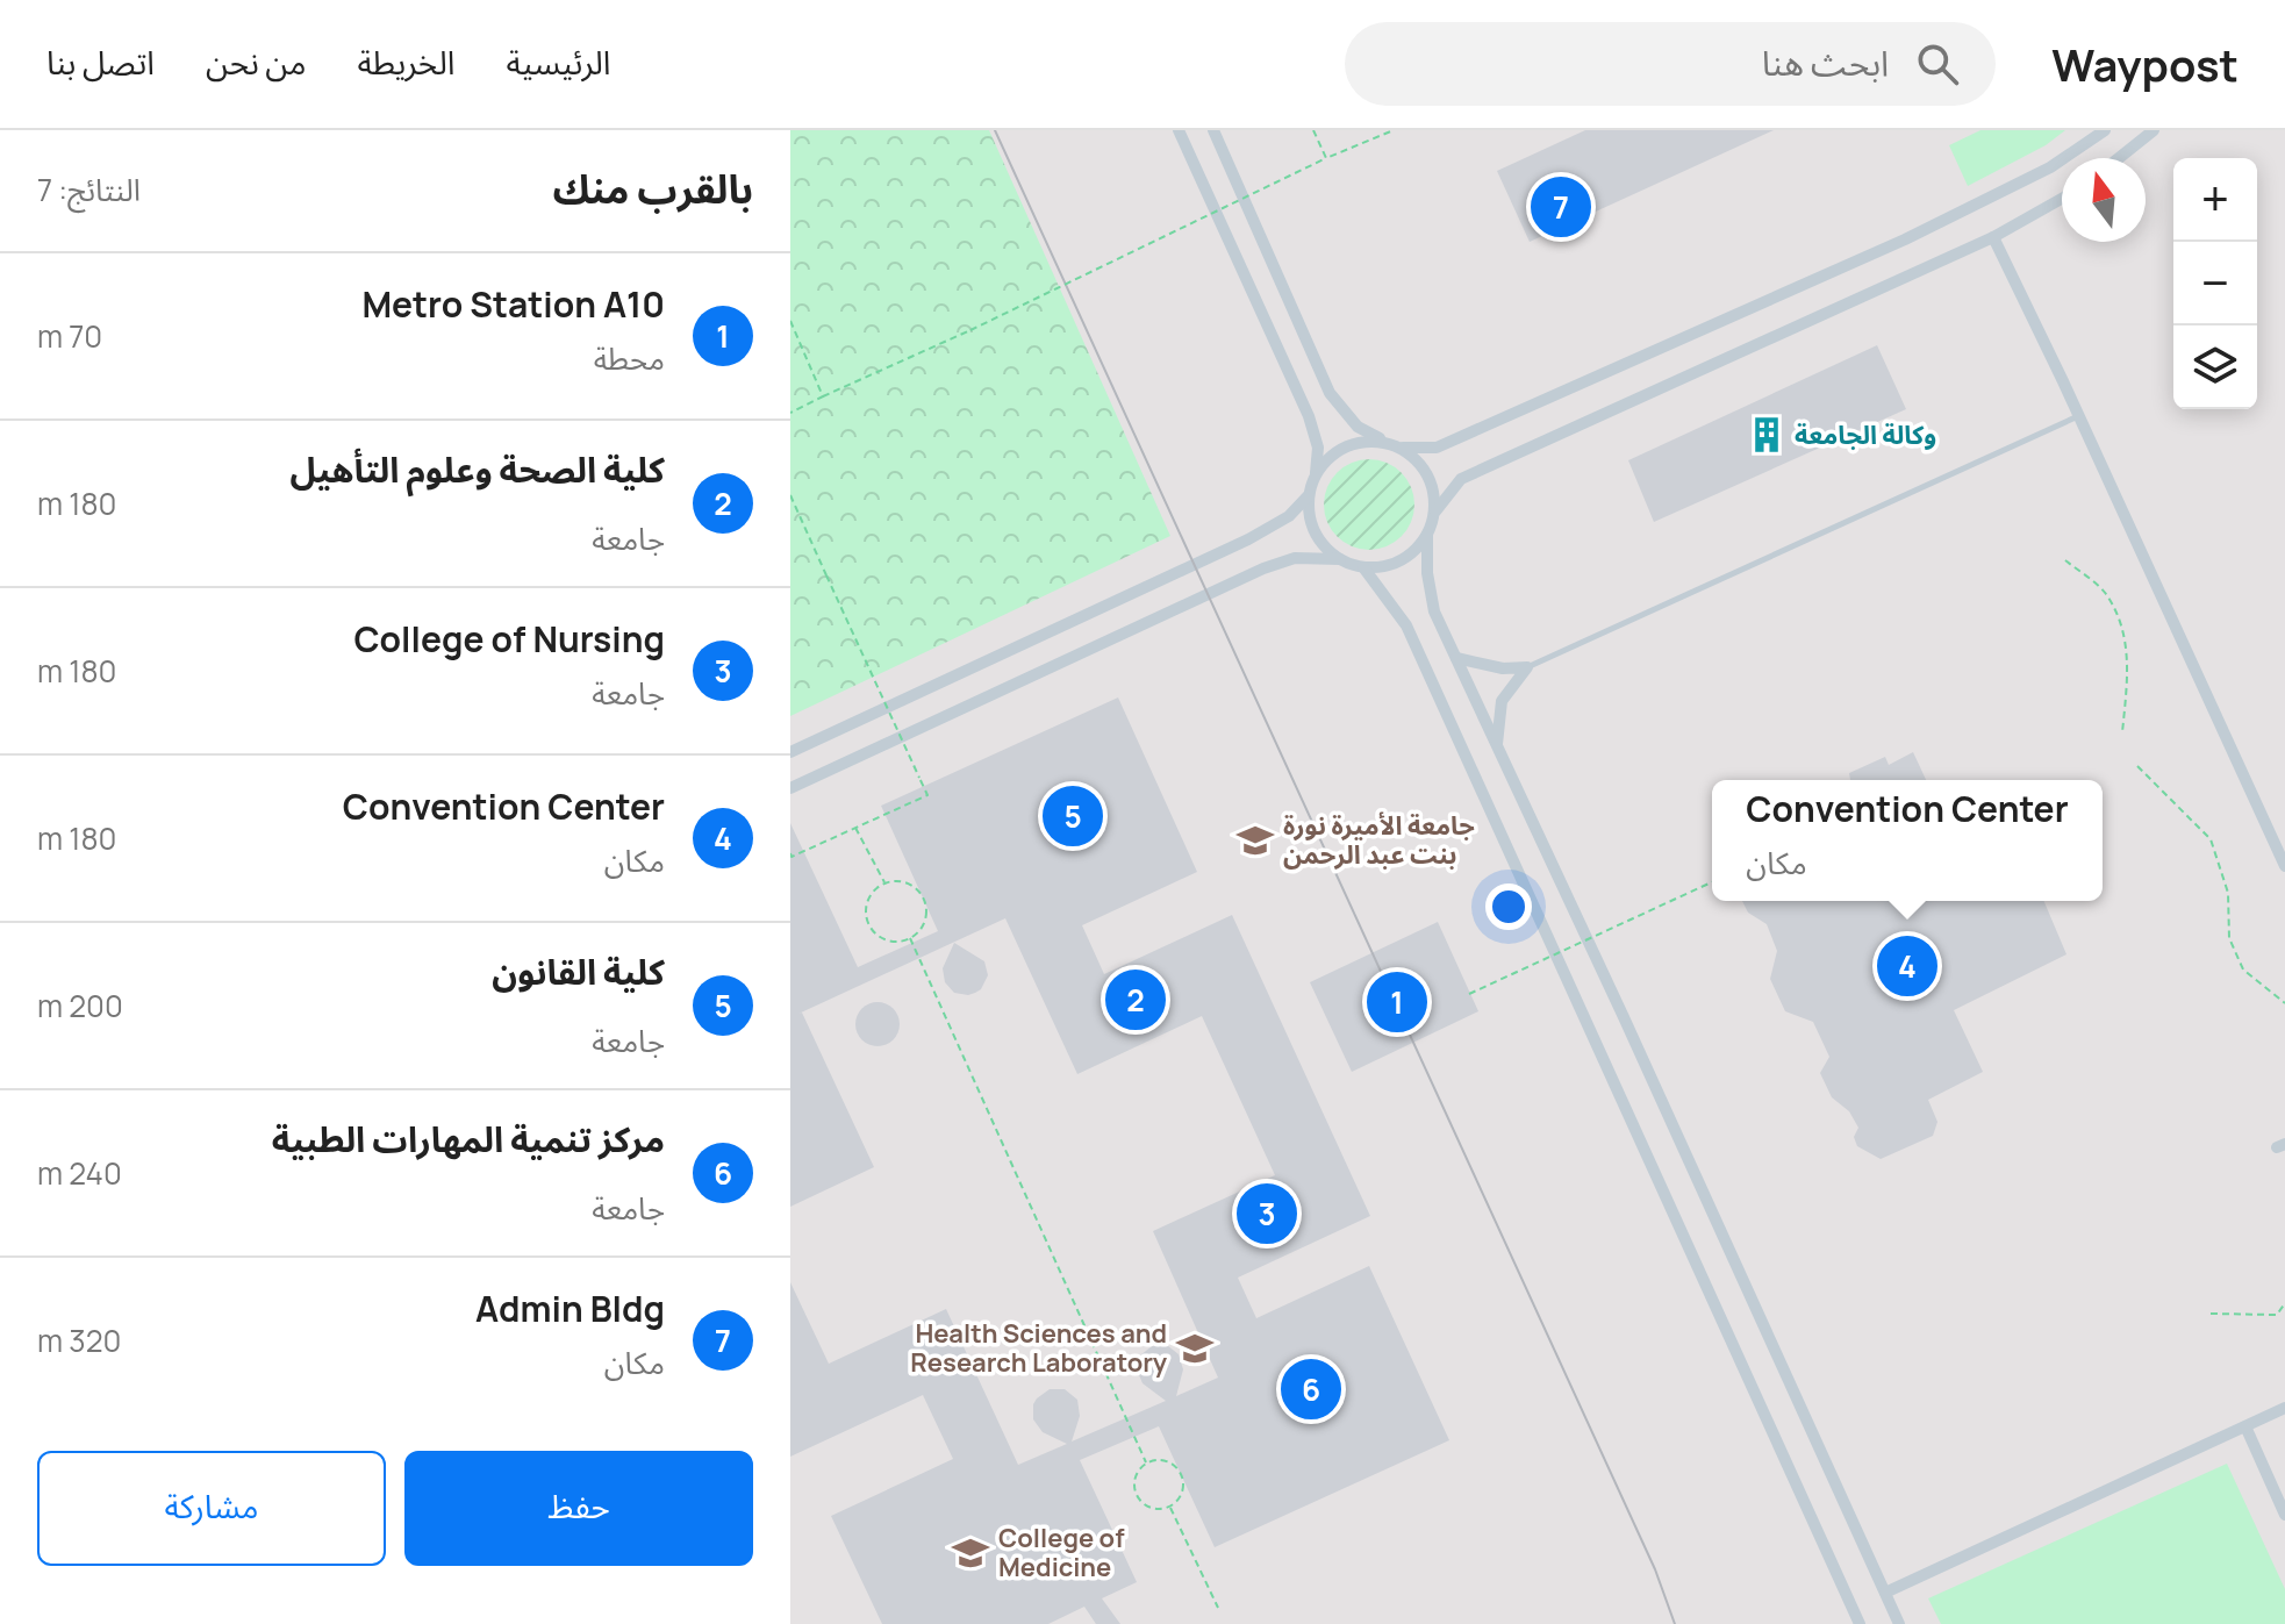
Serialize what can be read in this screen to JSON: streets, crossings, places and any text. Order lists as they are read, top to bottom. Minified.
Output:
{"places":{"building":["وكالة الجامعة"],"school or university":["جامعة الأميرة نورة بنت عبد الرحمن","Health Sciences and Research Laboratory","College of Medicine"]},"north":"top","page":{"header":"Waypost","search":"ابحث هنا","nav":["الرئيسية","الخريطة","من نحن","اتصل بنا"],"heading":["بالقرب منك","النتائج: 7"],"map_buttons":["+","−"],"pins":["7","5","4","2","1","3","6"],"list":[{"mark":"1","name":"Metro Station A10","note":"محطة","value":"70 m"},{"mark":"2","name":"كلية الصحة وعلوم التأهيل","note":"جامعة","value":"180 m"},{"mark":"3","name":"College of Nursing","note":"جامعة","value":"180 m"},{"mark":"4","name":"Convention Center","note":"مكان","value":"180 m"},{"mark":"5","name":"كلية القانون","note":"جامعة","value":"200 m"},{"mark":"6","name":"مركز تنمية المهارات الطبية","note":"جامعة","value":"240 m"},{"mark":"7","name":"Admin Bldg","note":"مكان","value":"320 m"}],"popup":["Convention Center","مكان"],"buttons":["حفظ","مشاركة"]}}
